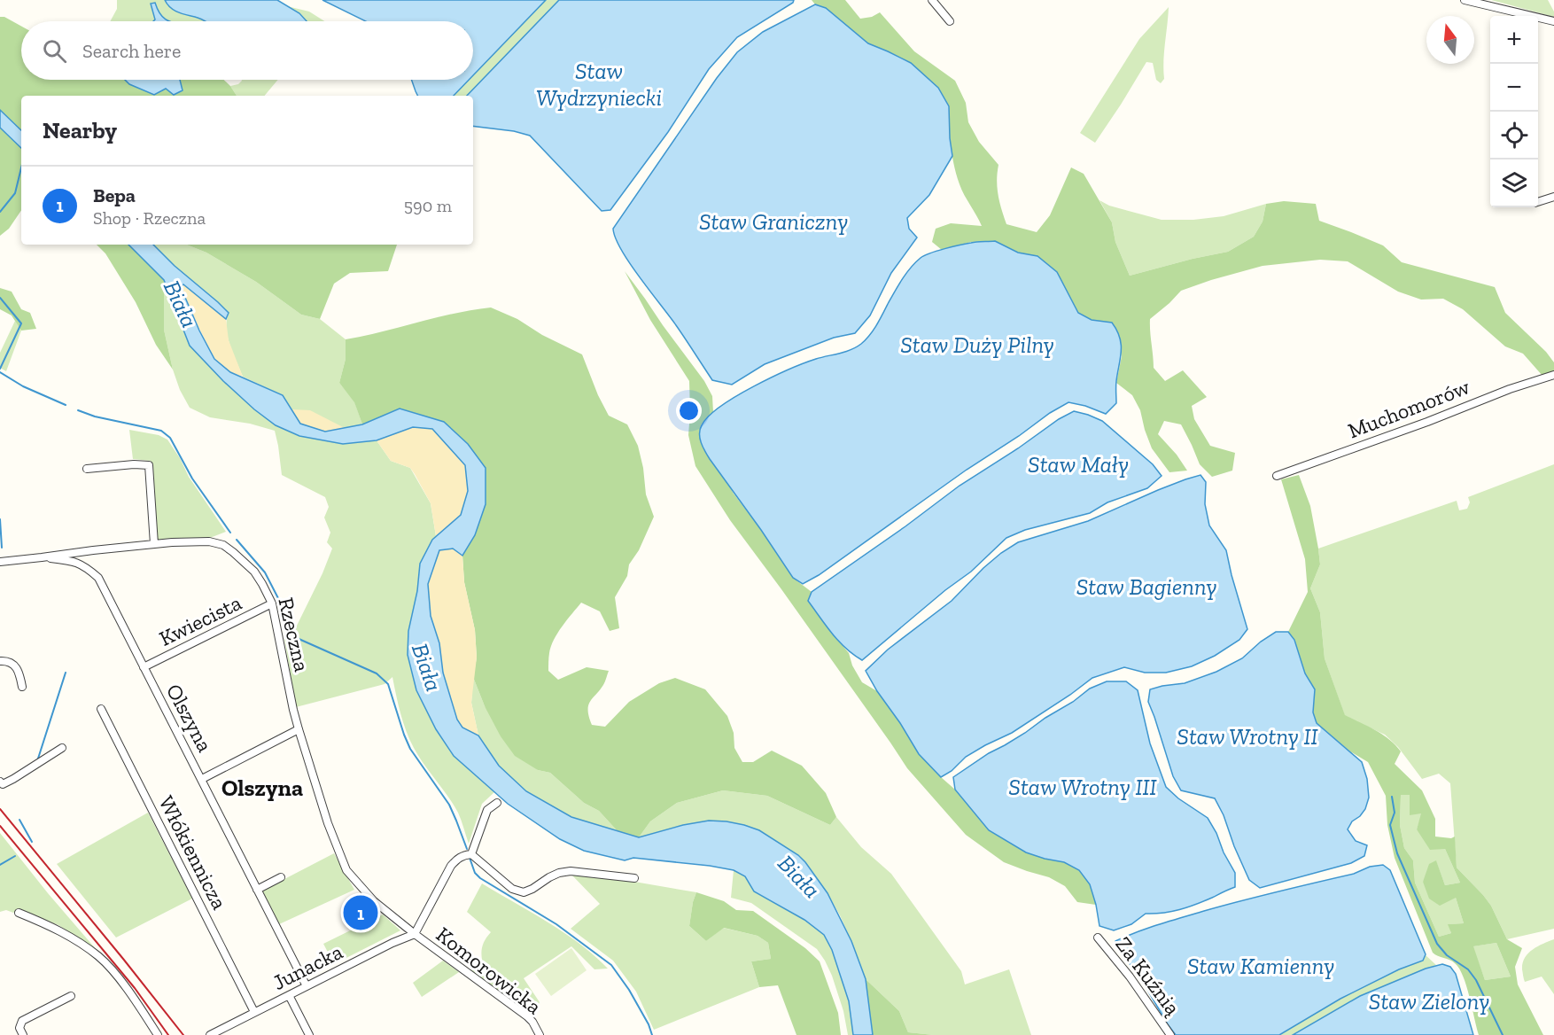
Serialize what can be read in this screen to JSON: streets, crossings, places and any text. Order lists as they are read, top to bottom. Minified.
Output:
{"streets":{"street":["Muchomorów","Kwiecista","Rzeczna","Olszyna","Włókiennicza","Junacka","Komorowicka","Za Kuźnią"]},"crossings":[["Kwiecista","Rzeczna"],["Kwiecista","Olszyna"],["Rzeczna","Olszyna"],["Rzeczna","Junacka"],["Rzeczna","Komorowicka"],["Olszyna","Junacka"],["Włókiennicza","Junacka"],["Junacka","Komorowicka"]],"districts":["Olszyna"],"water":["Staw Wydrzyniecki","Staw Graniczny","Biała","Staw Duży Pilny","Staw Mały","Staw Bagienny","Staw Wrotny II","Staw Wrotny III","Staw Kamienny","Staw Zielony"],"north":"top","page":{"map_buttons":["+","−"],"search":"Search here","heading":"Nearby","list":[{"mark":"1","name":"Bepa","note":"Shop · Rzeczna","value":"590 m"}],"pins":"1"}}
